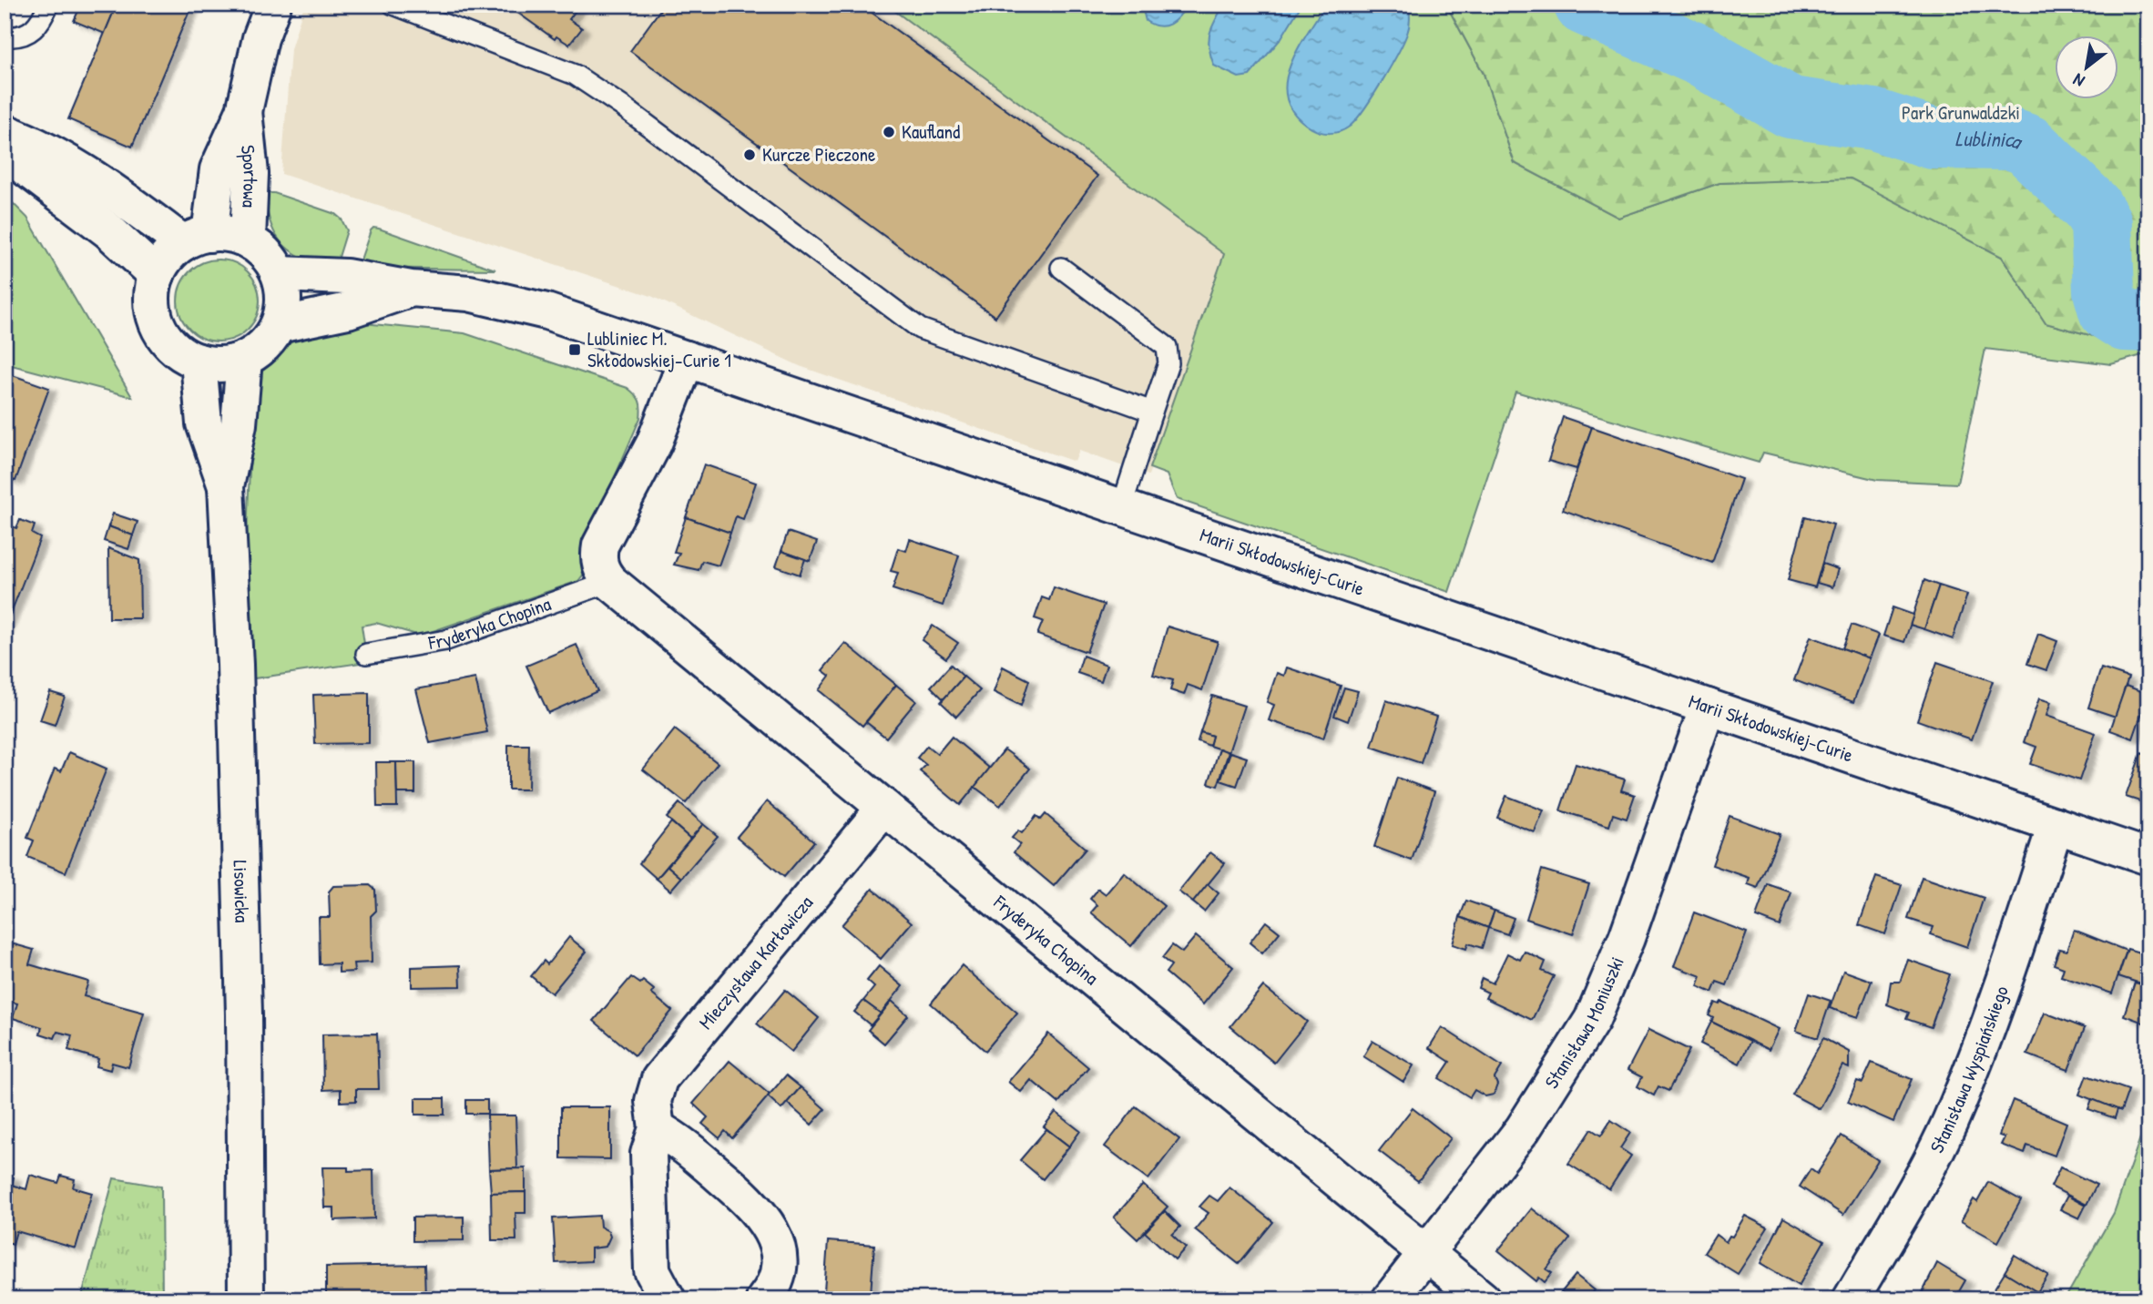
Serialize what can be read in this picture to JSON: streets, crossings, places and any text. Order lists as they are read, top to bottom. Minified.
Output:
{"streets":{"street":["Sportowa","Marii Skłodowskiej-Curie","Fryderyka Chopina","Lisowicka","Mieczysława Karłowicza","Stanisława Moniuszki","Stanisława Wyspiańskiego"]},"crossings":[["Sportowa","Marii Skłodowskiej-Curie"],["Sportowa","Lisowicka"],["Marii Skłodowskiej-Curie","Fryderyka Chopina"],["Marii Skłodowskiej-Curie","Lisowicka"],["Marii Skłodowskiej-Curie","Stanisława Moniuszki"],["Marii Skłodowskiej-Curie","Stanisława Wyspiańskiego"],["Fryderyka Chopina","Mieczysława Karłowicza"],["Fryderyka Chopina","Stanisława Moniuszki"]],"water":["Lublinica"],"parks":["Park Grunwaldzki"],"places":{"other":["Kaufland","Kurcze Pieczone"],"transit":["Lubliniec M. Skłodowskiej-Curie 1"]},"north":"bottom left"}
